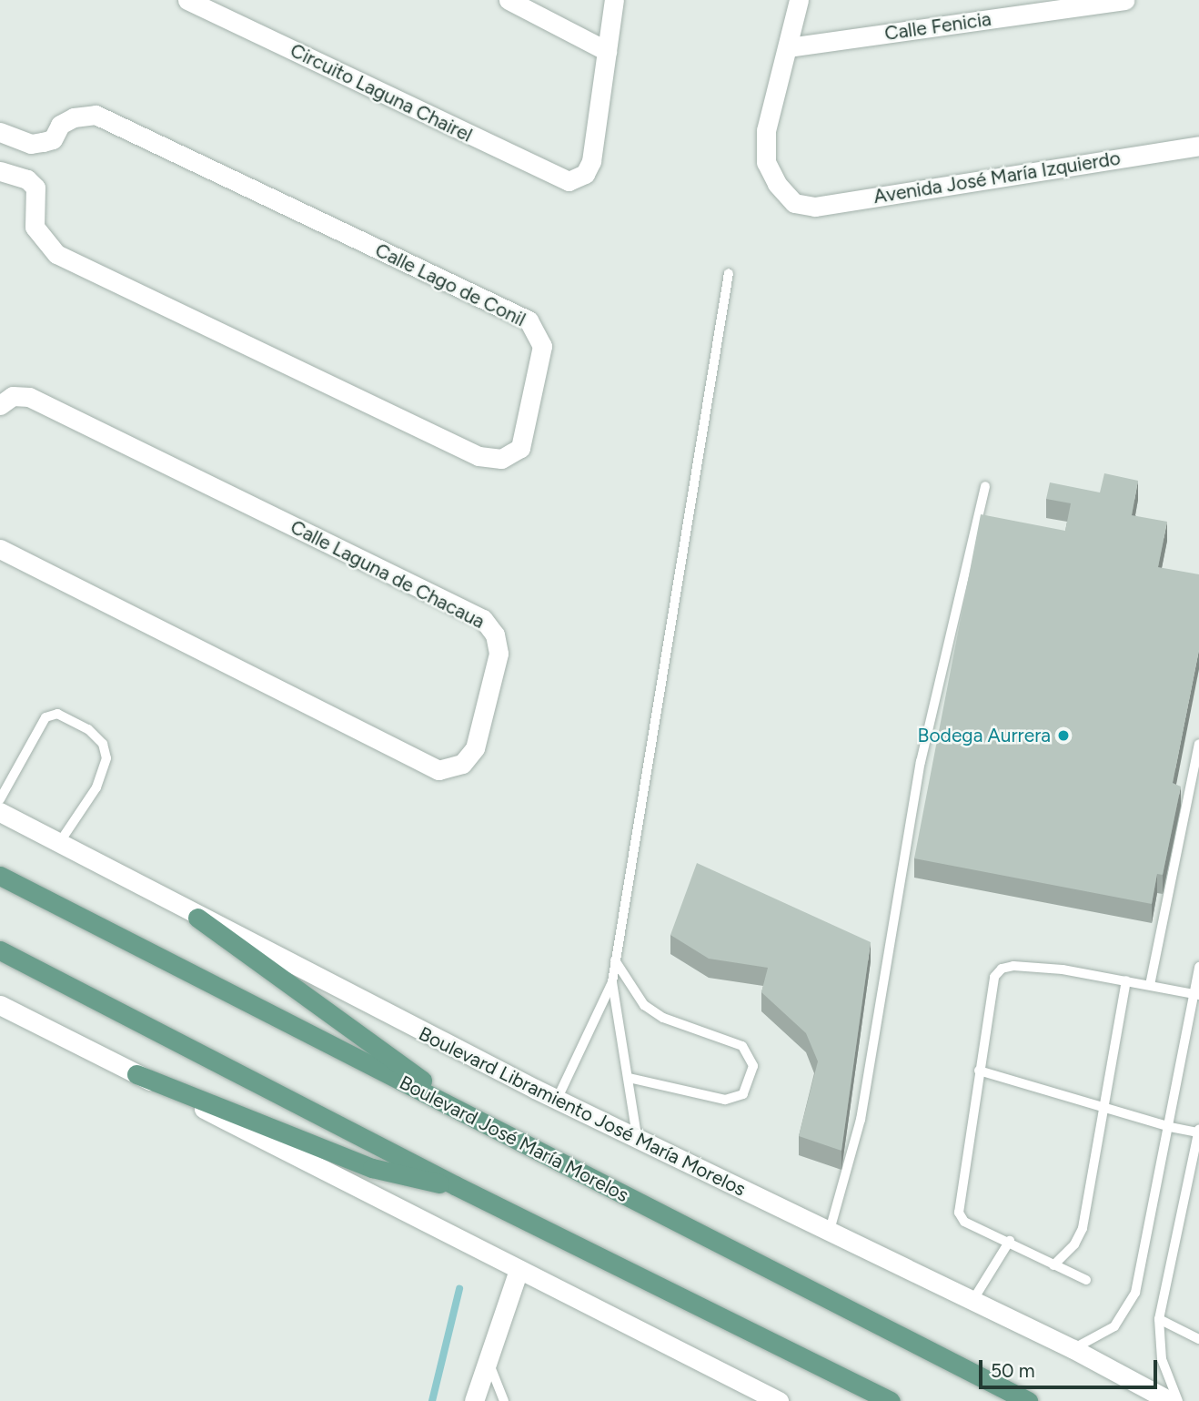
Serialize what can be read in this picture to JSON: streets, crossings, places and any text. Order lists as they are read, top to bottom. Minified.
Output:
{"streets":{"main road":["Boulevard José María Morelos"],"street":["Calle Fenicia","Circuito Laguna Chairel","Avenida José María Izquierdo","Calle Lago de Conil","Calle Laguna de Chacaua","Boulevard Libramiento José María Morelos"]},"crossings":[["Calle Fenicia","Avenida José María Izquierdo"]],"places":["Bodega Aurrera"],"scale_bar":"50 m"}
